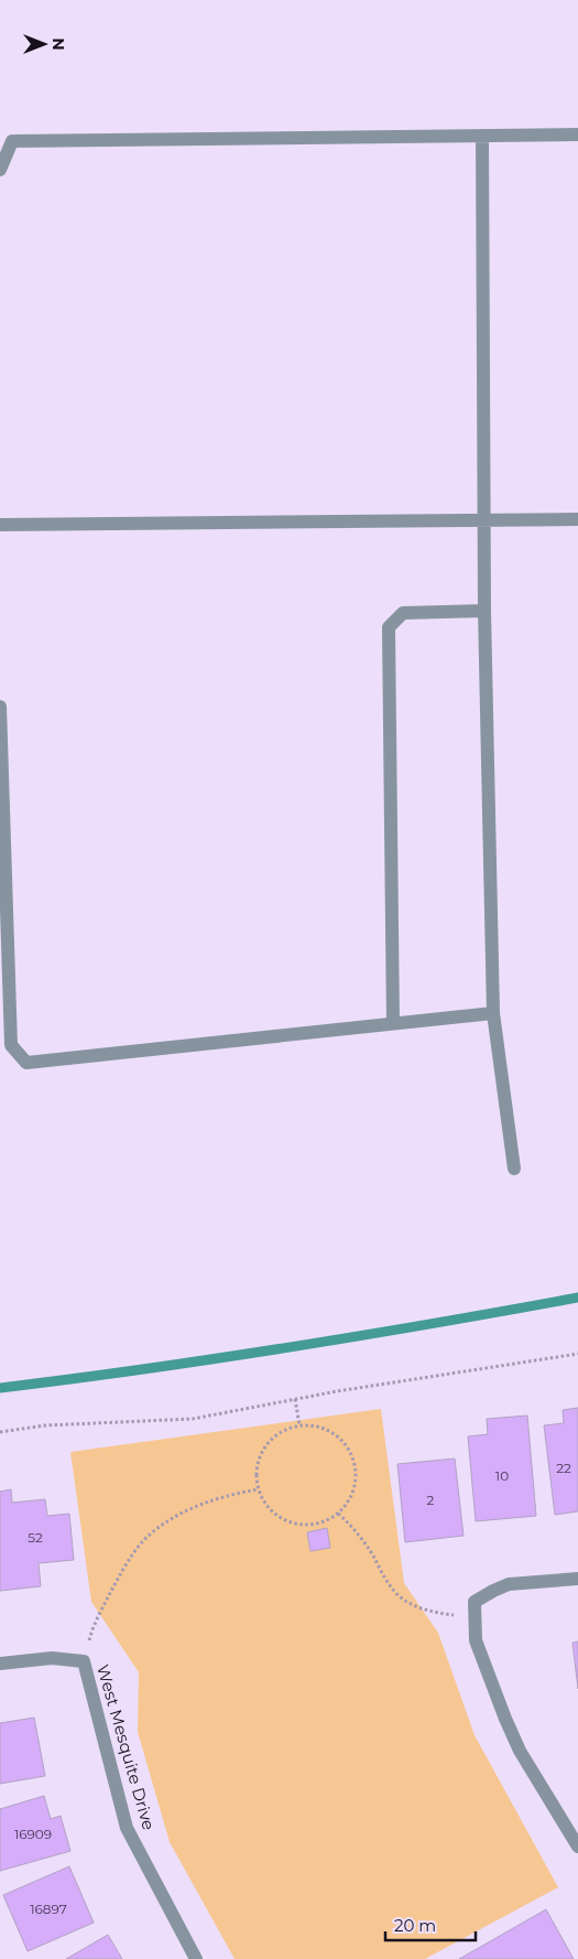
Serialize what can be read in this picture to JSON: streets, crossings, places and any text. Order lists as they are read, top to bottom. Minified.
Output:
{"streets":{"street":["West Mesquite Drive"]},"house_numbers":["22","10","2","52","16909","16897"],"scale_bar":"20 m","north":"right"}
